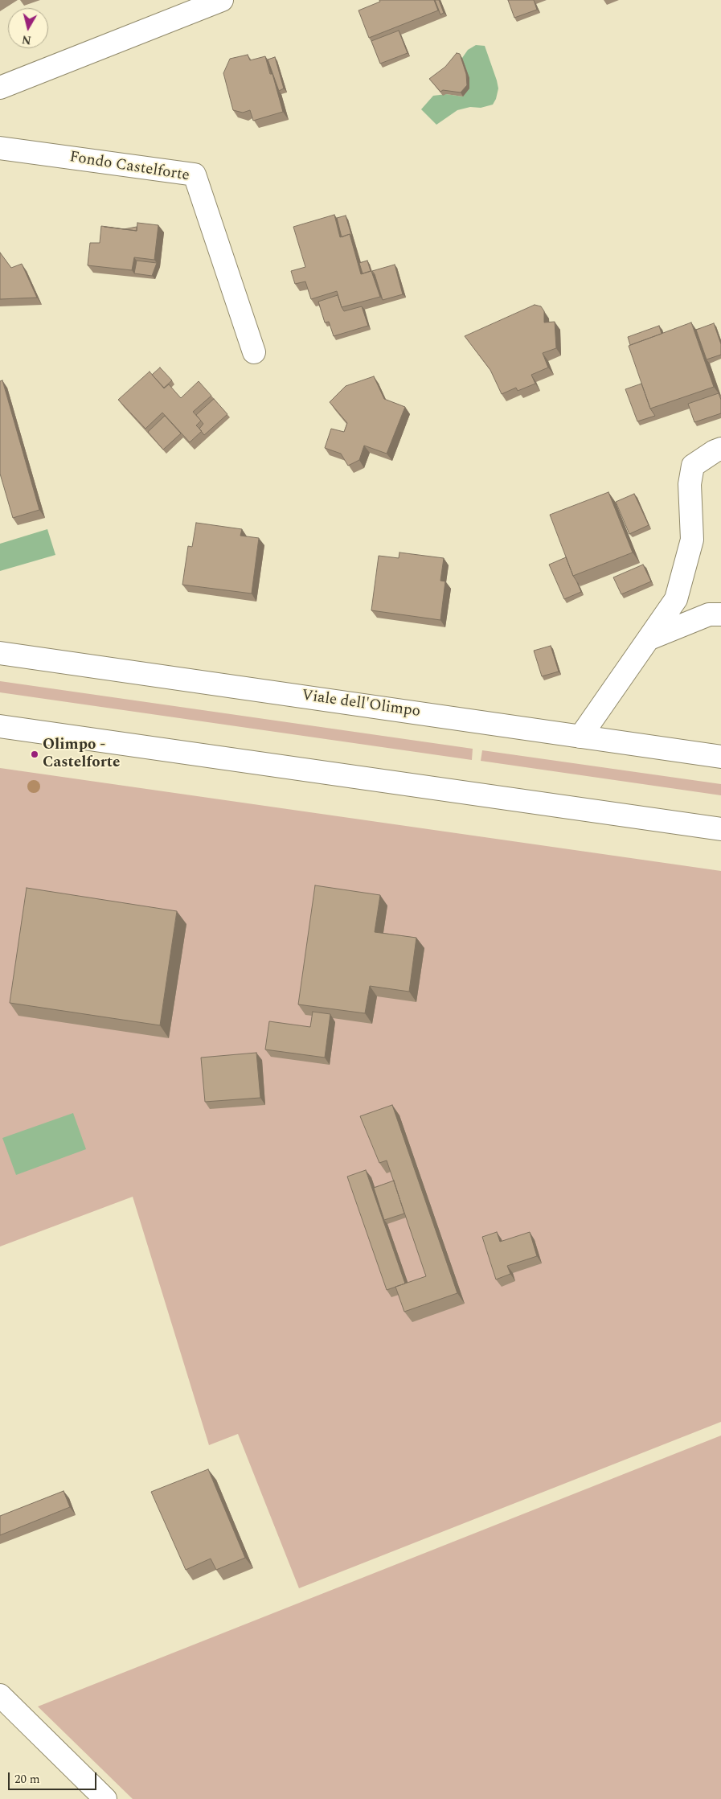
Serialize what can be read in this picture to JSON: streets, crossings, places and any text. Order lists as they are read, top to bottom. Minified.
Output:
{"streets":{"street":["Fondo Castelforte","Viale dell'Olimpo"]},"places":["Olimpo - Castelforte"],"scale_bar":"20 m","north":"bottom"}
